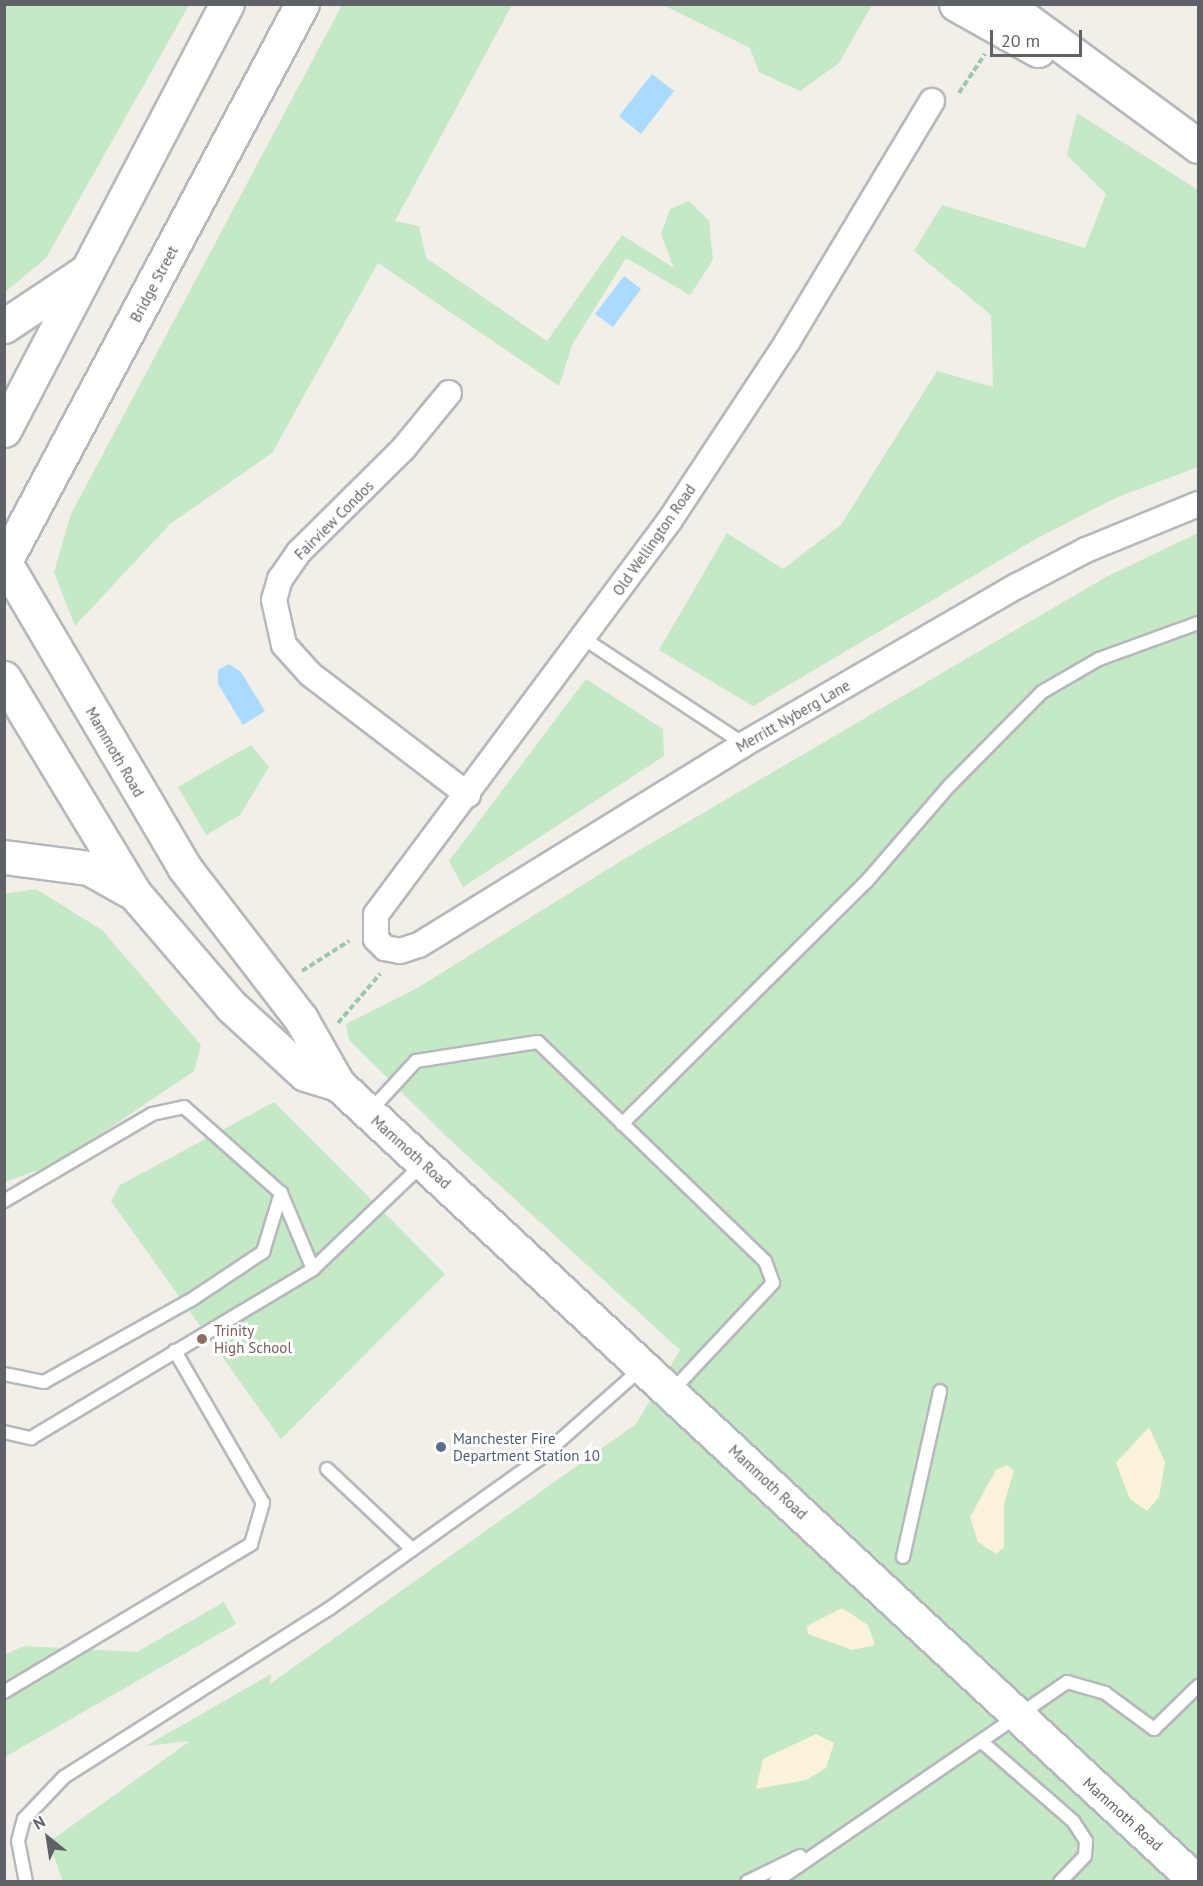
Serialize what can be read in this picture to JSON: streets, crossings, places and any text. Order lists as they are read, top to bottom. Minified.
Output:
{"streets":{"main road":["Bridge Street","Mammoth Road"],"street":["Fairview Condos","Old Wellington Road","Merritt Nyberg Lane"]},"crossings":[["Bridge Street","Mammoth Road"],["Fairview Condos","Old Wellington Road"]],"places":["Trinity High School","Manchester Fire Department Station 10"],"scale_bar":"20 m","north":"top left"}
